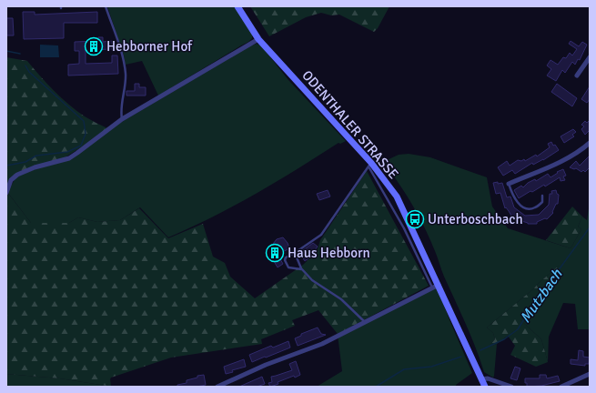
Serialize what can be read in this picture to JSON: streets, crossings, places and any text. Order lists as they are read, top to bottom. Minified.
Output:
{"streets":{"main road":["ODENTHALER STRASSE"]},"water":["Mutzbach"],"places":{"building":["Hebborner Hof","Haus Hebborn"],"bus stop":["Unterboschbach"]}}
